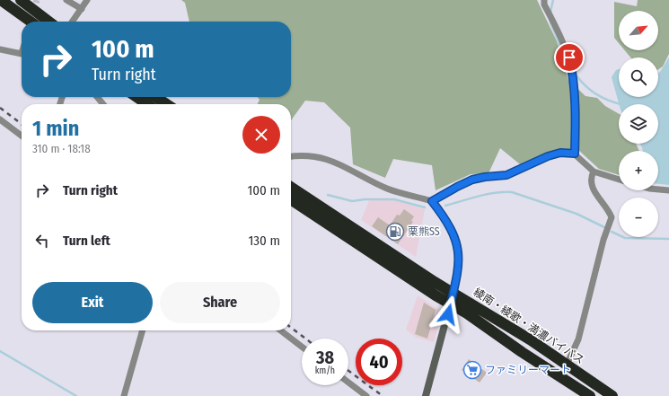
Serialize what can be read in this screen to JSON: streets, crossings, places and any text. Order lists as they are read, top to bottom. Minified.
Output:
{"streets":{"highway":["綾南・綾歌・満濃バイパス"]},"places":{"fuel station":["栗熊SS"],"supermarket":["ファミリーマート"]},"north":"top right","page":{"map_buttons":["+","−"],"turn":["100 m","Turn right"],"heading":["1 min","310 m · 18:18"],"list":[{"name":"Turn right","value":"100 m"},{"name":"Turn left","value":"130 m"}],"buttons":["Exit","Share"],"speed":"38 km/h","limit":"40"}}
